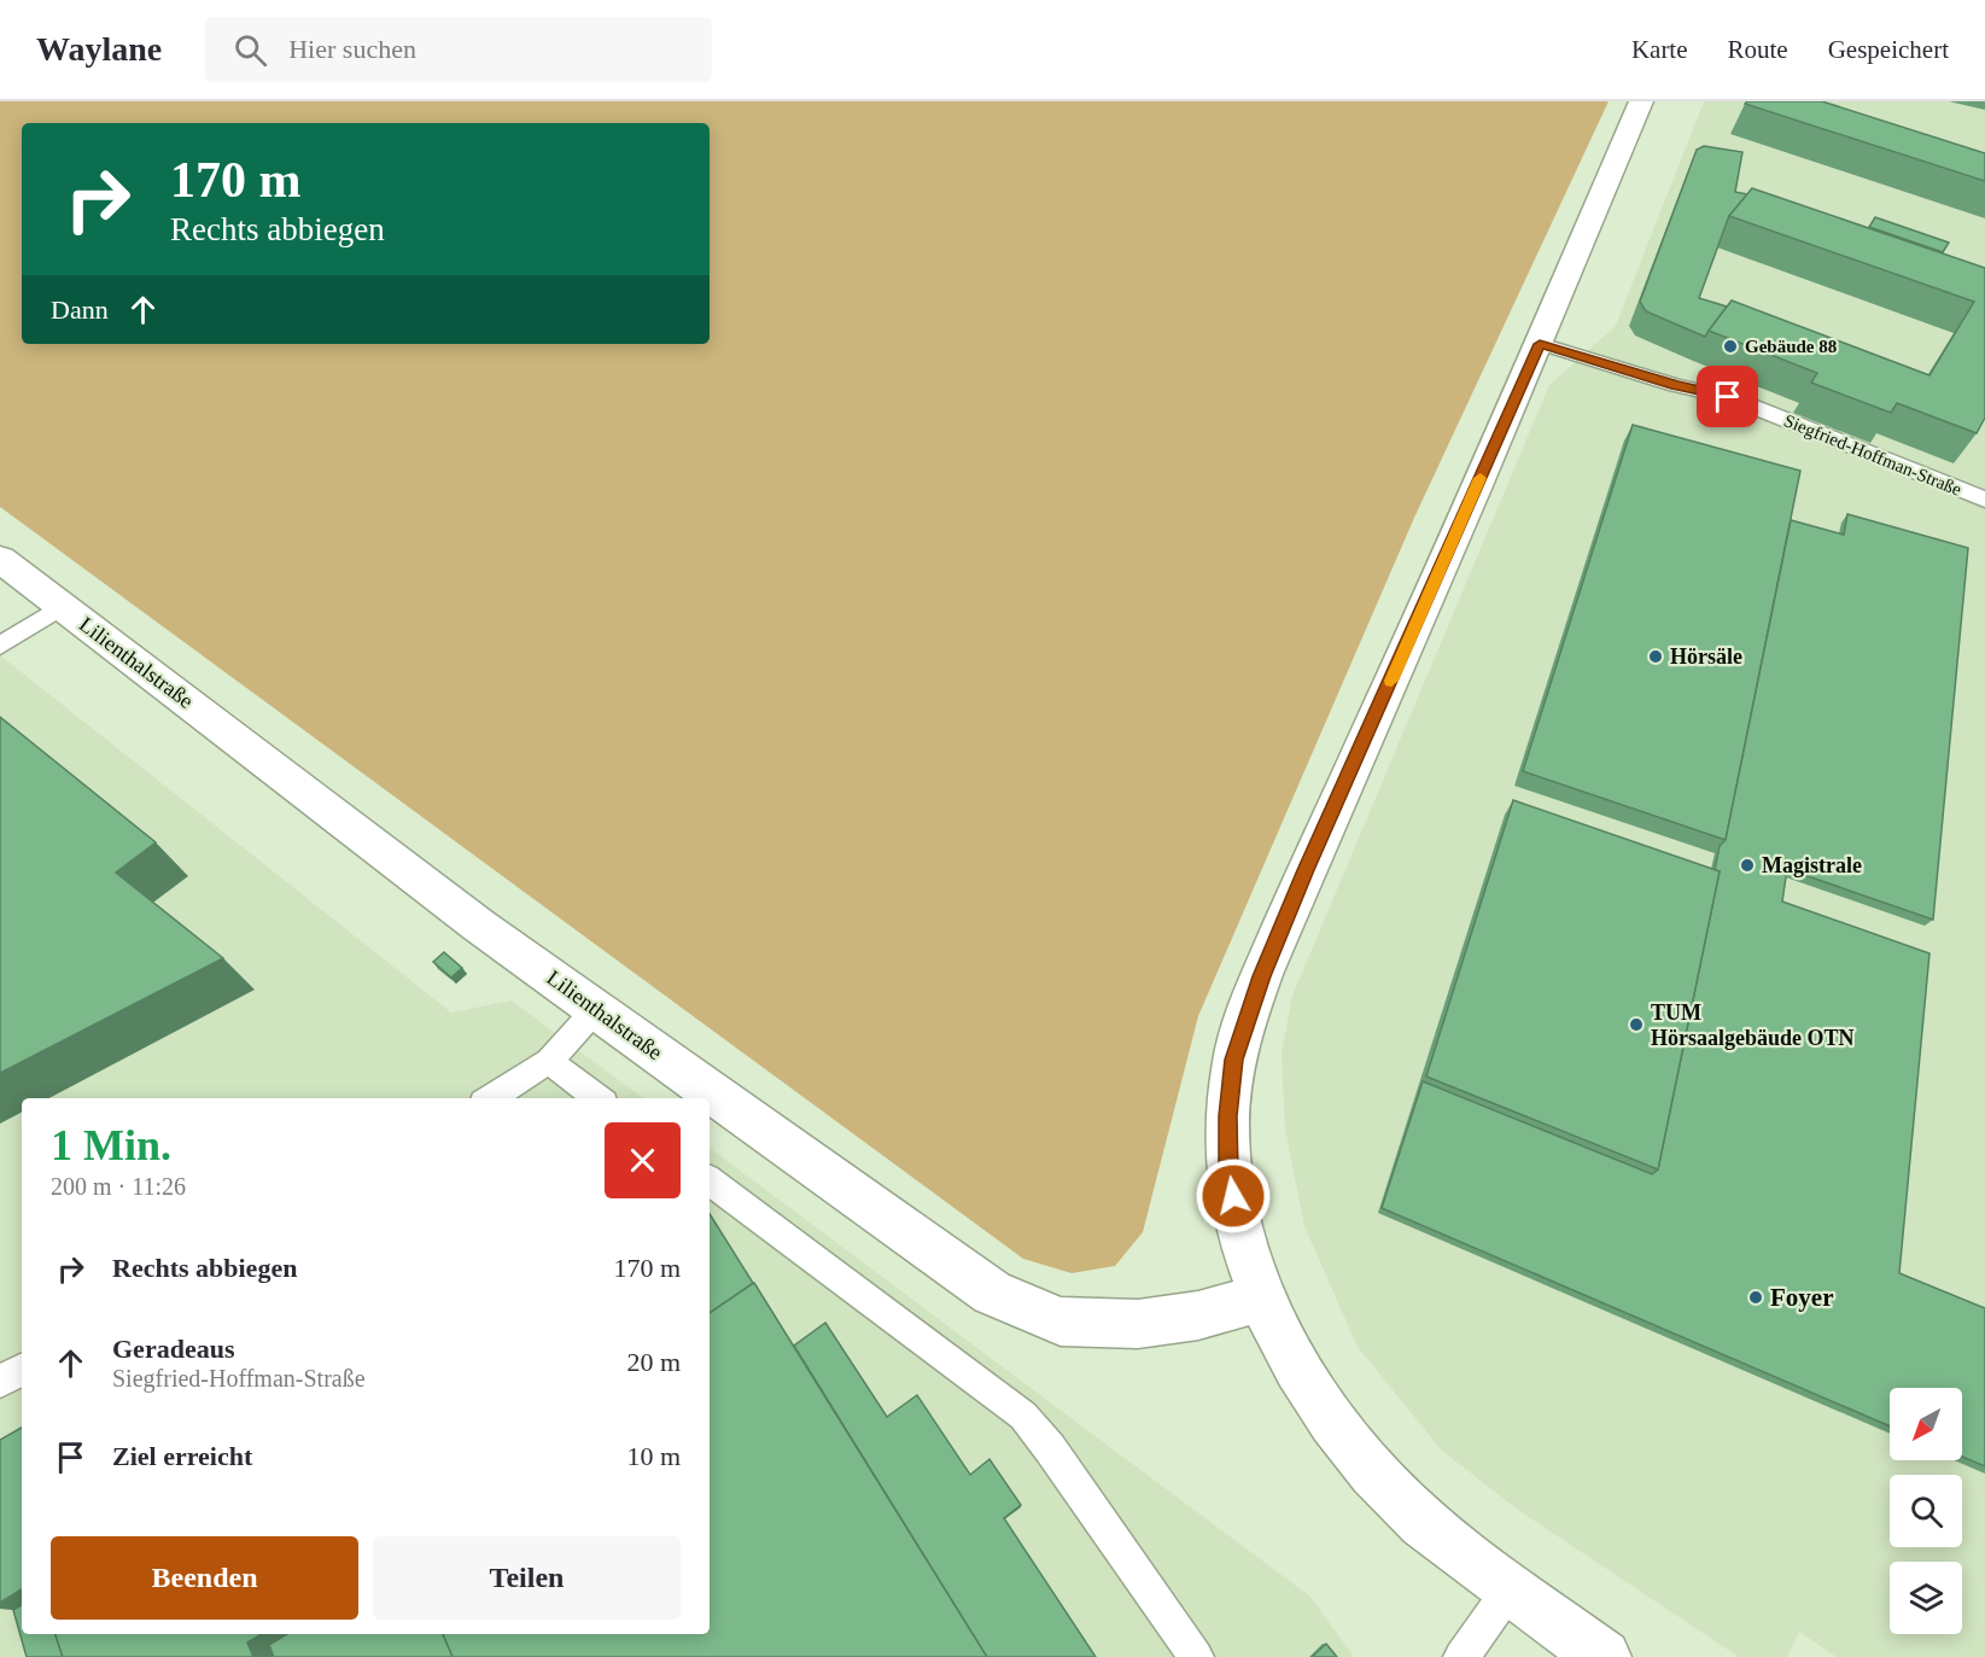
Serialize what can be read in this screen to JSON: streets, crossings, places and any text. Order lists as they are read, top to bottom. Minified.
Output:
{"streets":{"street":["Lilienthalstraße"],"lane":["Siegfried-Hoffman-Straße"]},"places":["Gebäude 88","Hörsäle","Magistrale","TUM Hörsaalgebäude OTN","Foyer"],"north":"bottom left","page":{"header":"Waylane","search":"Hier suchen","nav":["Karte","Route","Gespeichert"],"turn":["170 m","Rechts abbiegen"],"then":"Dann","heading":["1 Min.","200 m · 11:26"],"list":[{"name":"Rechts abbiegen","value":"170 m"},{"name":"Geradeaus","note":"Siegfried-Hoffman-Straße","value":"20 m"},{"name":"Ziel erreicht","value":"10 m"}],"buttons":["Beenden","Teilen"]}}
